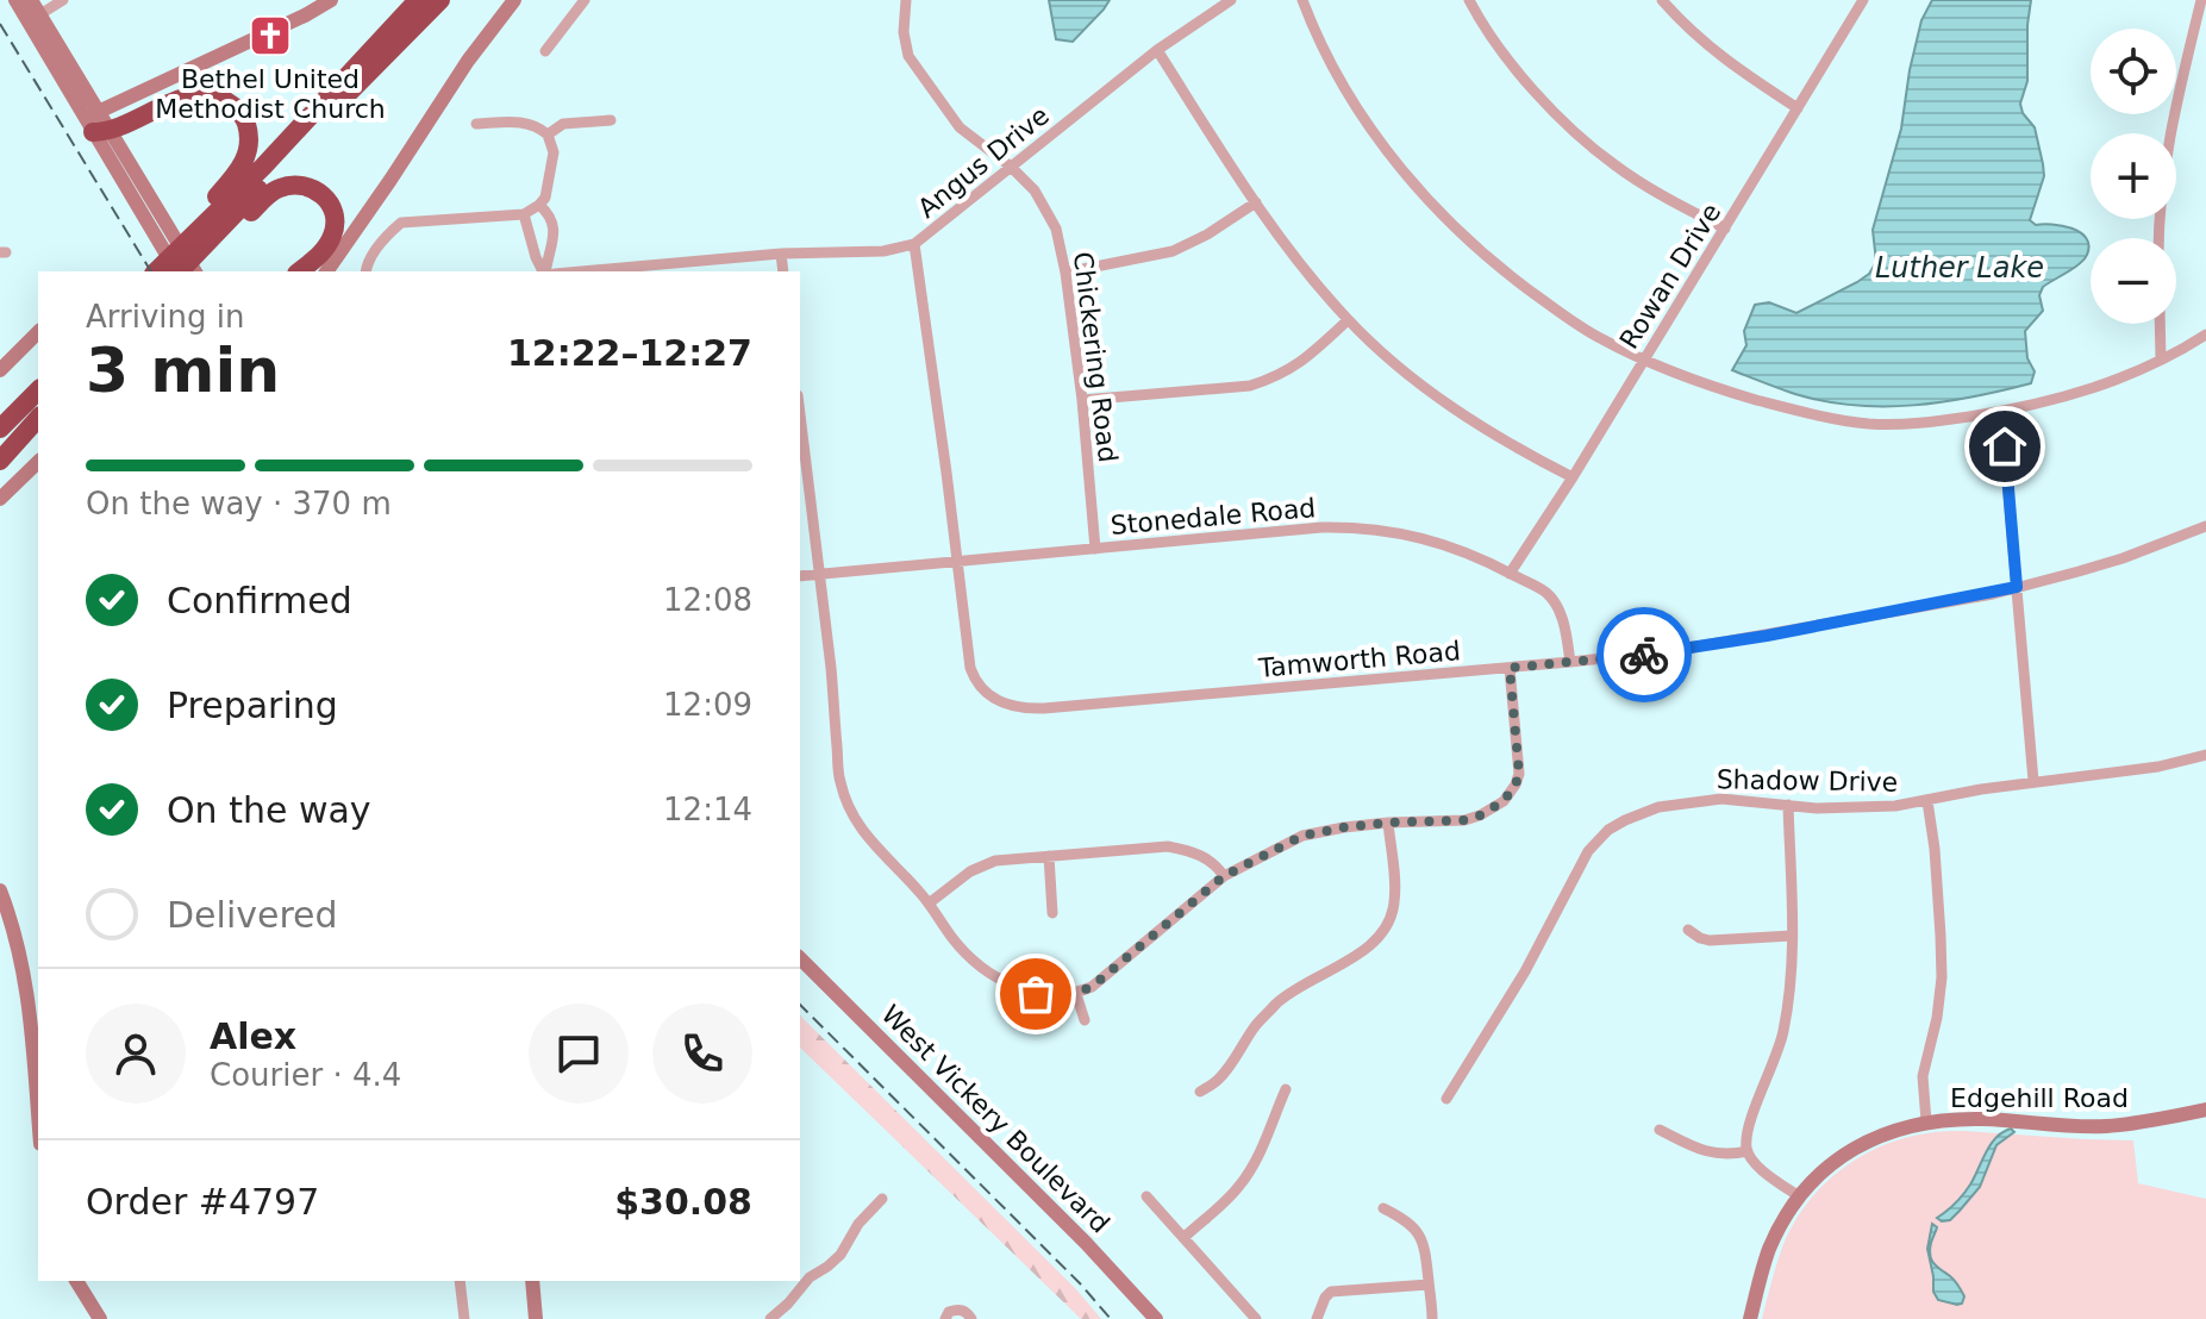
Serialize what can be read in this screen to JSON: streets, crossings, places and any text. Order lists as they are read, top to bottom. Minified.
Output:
{"streets":{"main road":["Edgehill Road","West Vickery Boulevard"],"street":["Angus Drive","Rowan Drive","Chickering Road","Stonedale Road","Tamworth Road","Shadow Drive"]},"crossings":[["Angus Drive","Chickering Road"],["Angus Drive","Tamworth Road"],["Rowan Drive","Stonedale Road"],["Chickering Road","Stonedale Road"],["Stonedale Road","Tamworth Road"]],"water":["Luther Lake"],"places":{"church":["Bethel United Methodist Church"]},"page":{"map_buttons":["+","−"],"heading":["3 min","Arriving in","12:22–12:27"],"panel":["Alex","Courier · 4.4","Order #4797","$30.08"],"bar":"On the way · 370 m","list":[["Confirmed","12:08"],["Preparing","12:09"],["On the way","12:14"],"Delivered"]}}
